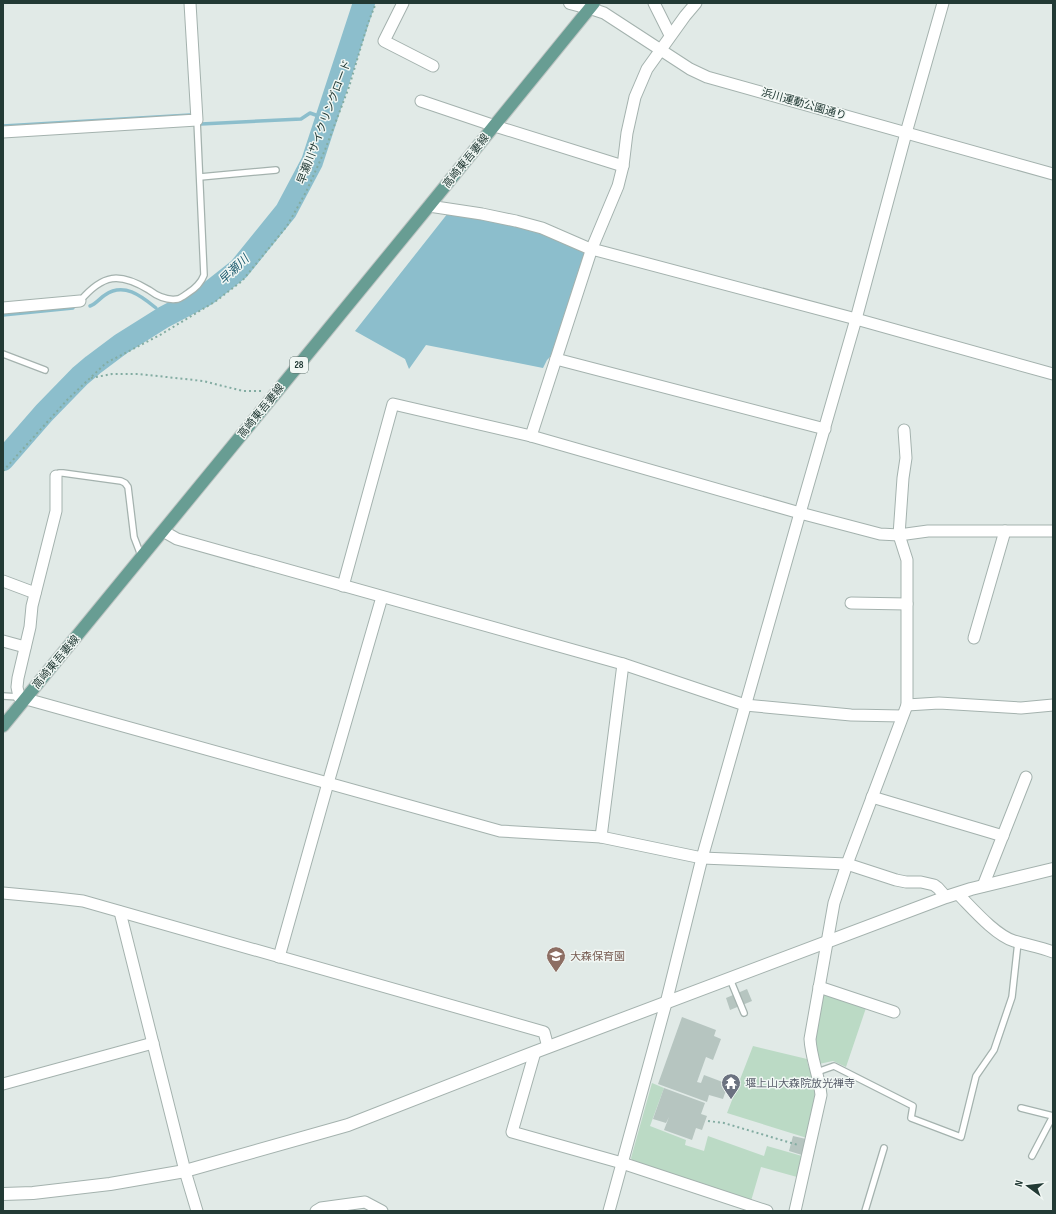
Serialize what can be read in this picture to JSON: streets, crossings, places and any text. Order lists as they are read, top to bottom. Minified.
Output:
{"streets":{"main road":["高崎東吾妻線","28"],"street":["浜川運動公園通り"],"path":["早瀬川サイクリングロード"]},"crossings":[["浜川運動公園通り","高崎東吾妻線"]],"water":["早瀬川"],"places":{"school or university":["大森保育園"],"temple":["堰上山大森院放光禅寺"]},"north":"left"}
